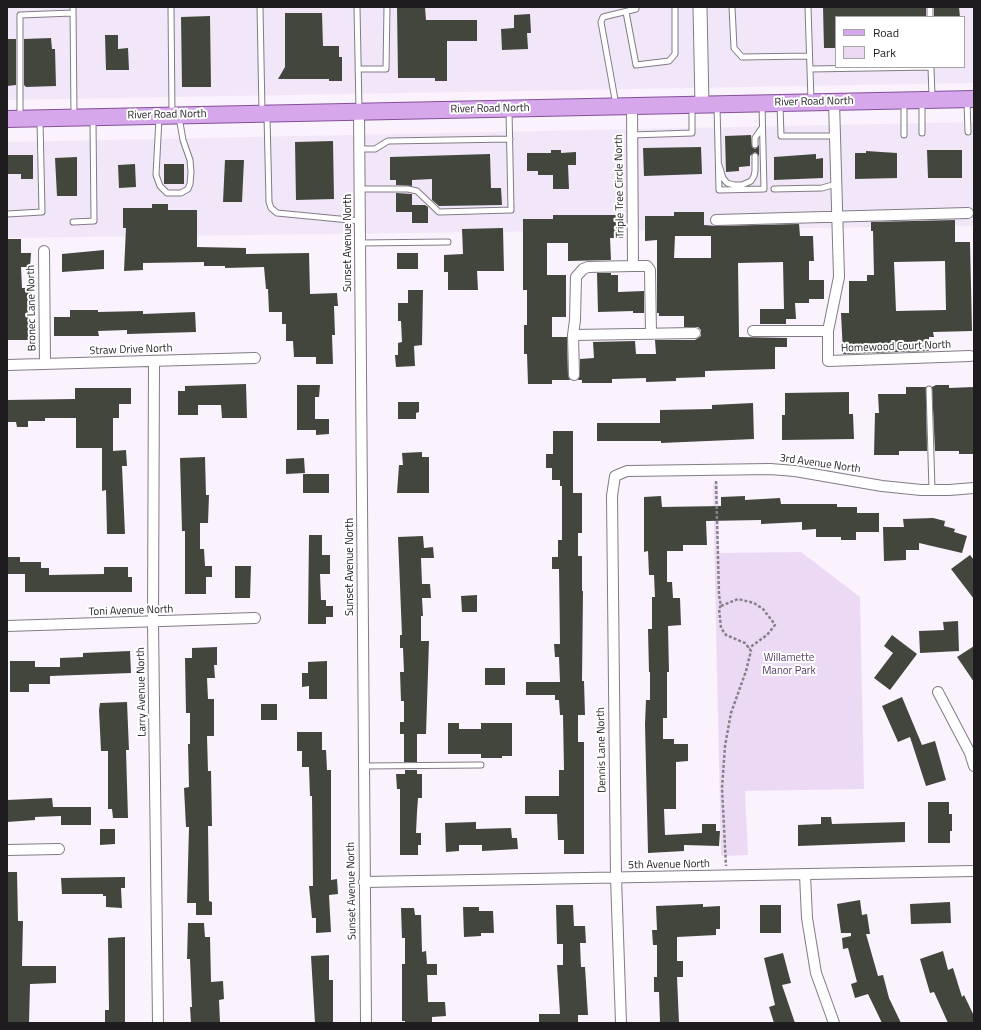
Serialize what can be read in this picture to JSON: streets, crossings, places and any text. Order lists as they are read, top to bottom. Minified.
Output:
{"streets":{"main road":["River Road North"],"street":["Triple Tree Circle North","Sunset Avenue North","Bronec Lane North","Homewood Court North","Straw Drive North","3rd Avenue North","Toni Avenue North","Larry Avenue North","Dennis Lane North","5th Avenue North"]},"crossings":[["River Road North","Triple Tree Circle North"],["River Road North","Sunset Avenue North"],["River Road North","Homewood Court North"],["Sunset Avenue North","5th Avenue North"],["Bronec Lane North","Straw Drive North"],["Straw Drive North","Larry Avenue North"],["3rd Avenue North","Dennis Lane North"],["Toni Avenue North","Larry Avenue North"],["Dennis Lane North","5th Avenue North"]],"parks":["Willamette Manor Park"],"legend":["Road","Park"]}
